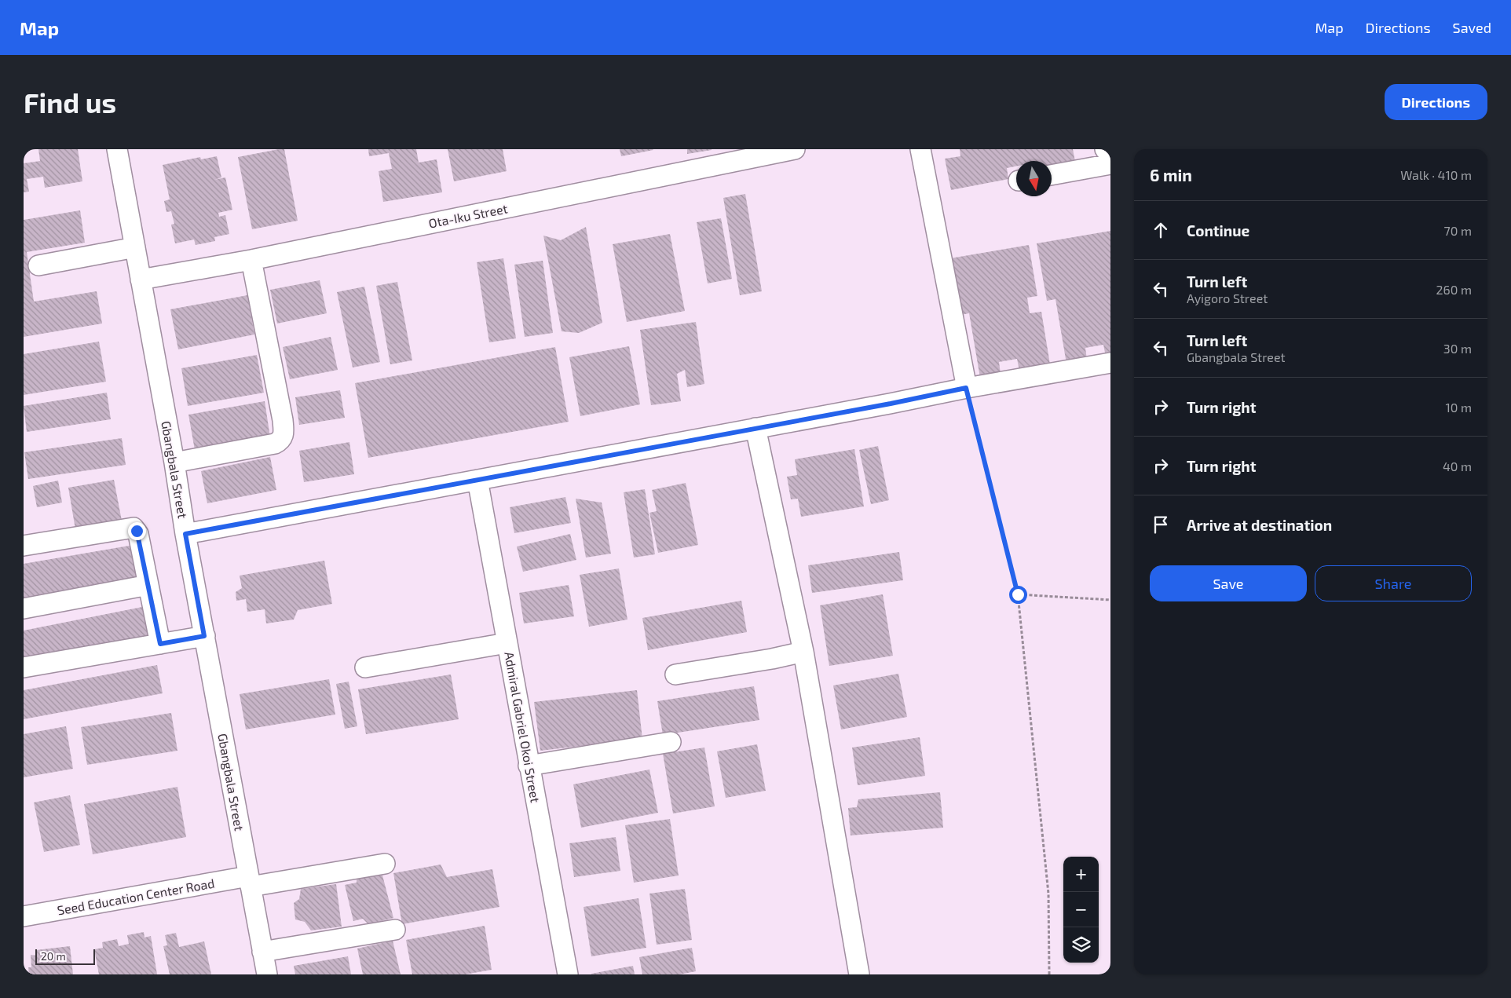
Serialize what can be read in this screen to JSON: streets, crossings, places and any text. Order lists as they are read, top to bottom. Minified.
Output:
{"streets":{"street":["Ota-Iku Street","Gbangbala Street","Admiral Gabriel Okoi Street","Seed Education Center Road"]},"crossings":[["Ota-Iku Street","Gbangbala Street"],["Gbangbala Street","Seed Education Center Road"]],"scale_bar":"20 m","north":"bottom","page":{"header":"Map","nav":["Map","Directions","Saved"],"buttons":["Directions",["Save","Share"]],"title":"Find us","heading":["6 min","Walk · 410 m"],"list":[["Continue","70 m"],["Turn left","Ayigoro Street","260 m"],["Turn left","Gbangbala Street","30 m"],["Turn right","10 m"],["Turn right","40 m"],"Arrive at destination"],"map_buttons":["+","−"],"scale":"20 m"}}
